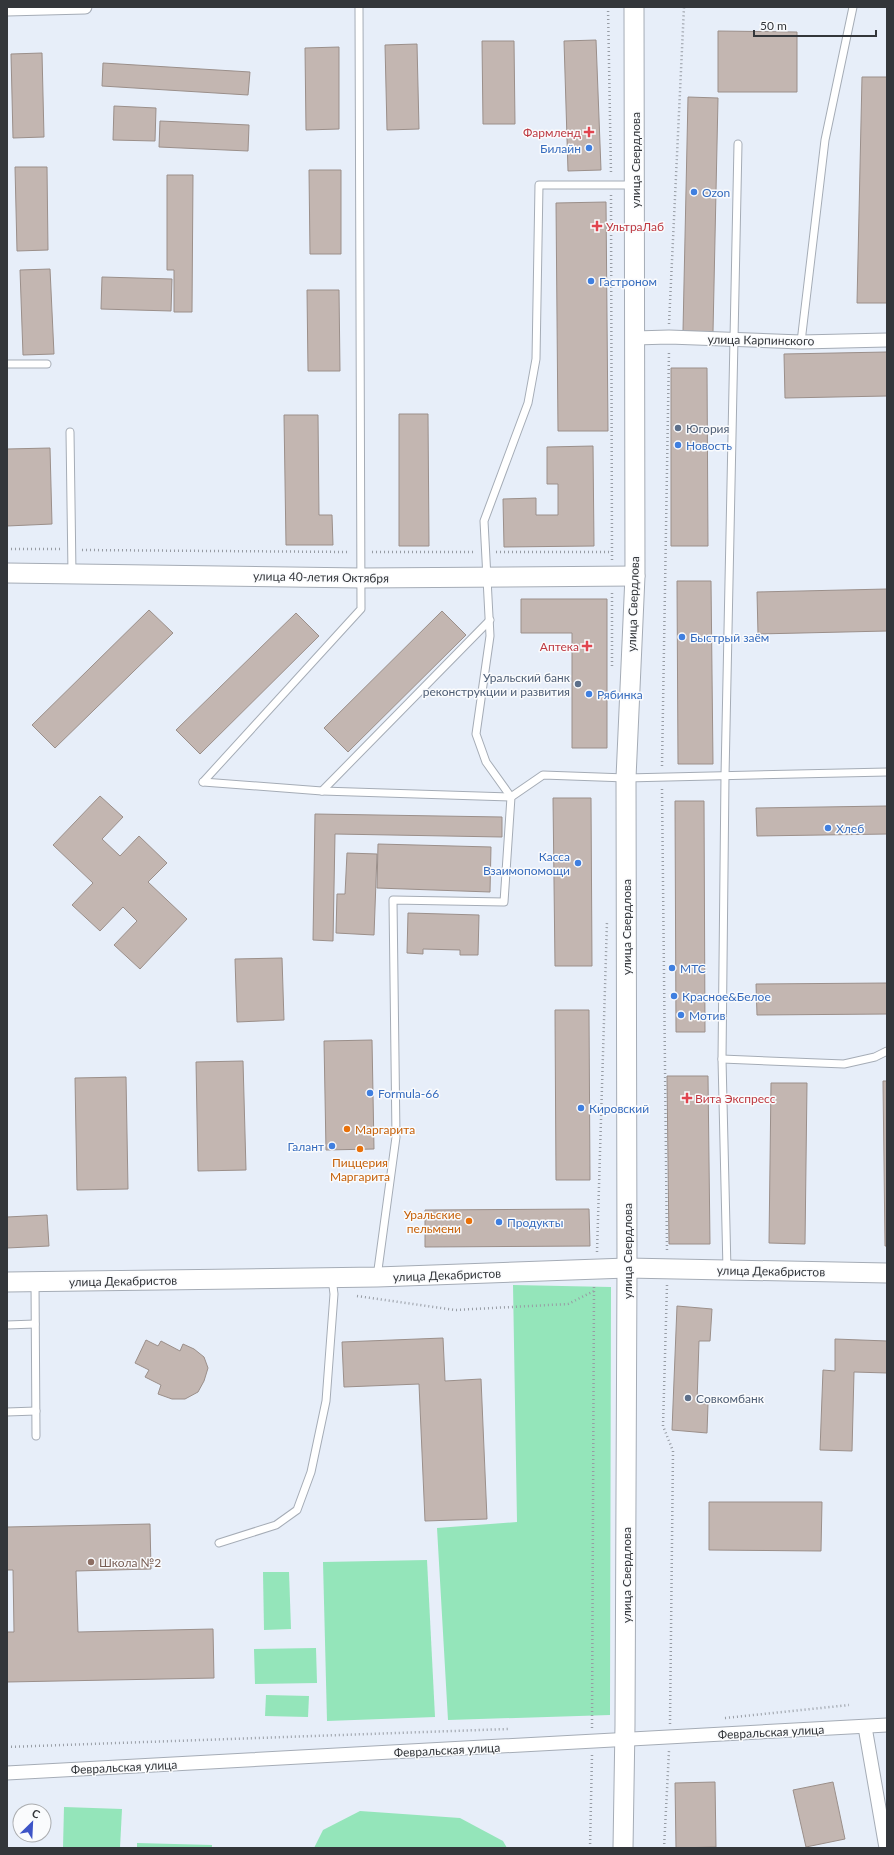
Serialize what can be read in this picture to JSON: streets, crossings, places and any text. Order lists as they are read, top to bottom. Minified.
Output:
{"streets":{"street":["улица Свердлова","улица Карпинского","улица 40-летия Октября","улица Декабристов","Февральская улица"]},"crossings":[["улица Свердлова","улица Карпинского"],["улица Свердлова","улица 40-летия Октября"],["улица Свердлова","улица Декабристов"],["улица Свердлова","Февральская улица"]],"places":{"health":["Фармленд","УльтраЛаб","Аптека","Вита Экспресс"],"other":["Билайн","Ozon","Гастроном","Югория","Новость","Быстрый заём","Уральский банк реконструкции и развития","Рябинка","Хлеб","Касса Взаимопомощи","МТС","Красное&Белое","Мотив","Formula-66","Кировский","Маргарита","Галант","Пиццерия Маргарита","Уральские пельмени","Продукты","Совкомбанк","Школа №2"]},"scale_bar":"50 m","north":"top right"}
